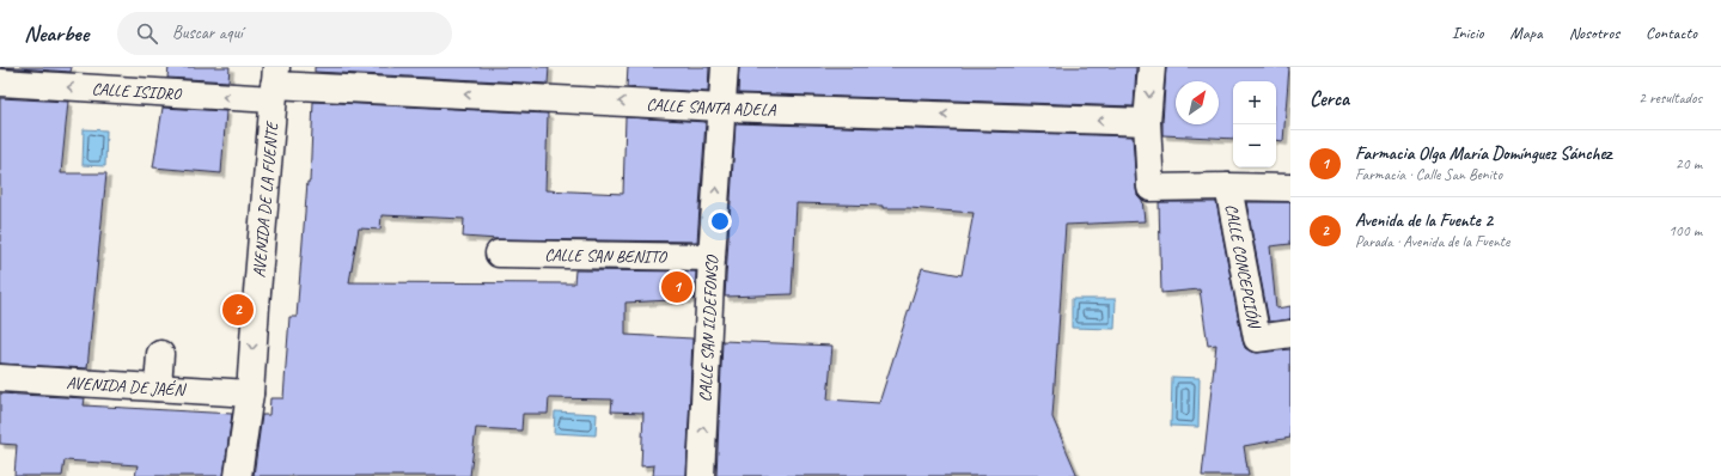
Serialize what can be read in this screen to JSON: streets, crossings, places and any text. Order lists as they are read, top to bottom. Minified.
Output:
{"streets":{"street":["CALLE ISIDRO","CALLE SANTA ADELA","AVENIDA DE LA FUENTE","CALLE SAN BENITO","CALLE CONCEPCIÓN","CALLE SAN ILDEFONSO","AVENIDA DE JAÉN"]},"crossings":[["CALLE ISIDRO","CALLE SANTA ADELA"],["CALLE ISIDRO","AVENIDA DE LA FUENTE"],["CALLE SANTA ADELA","AVENIDA DE LA FUENTE"],["CALLE SANTA ADELA","CALLE CONCEPCIÓN"],["CALLE SANTA ADELA","CALLE SAN ILDEFONSO"],["AVENIDA DE LA FUENTE","AVENIDA DE JAÉN"],["CALLE SAN BENITO","CALLE SAN ILDEFONSO"]],"one_way":["CALLE ISIDRO","CALLE SANTA ADELA","AVENIDA DE LA FUENTE","CALLE SAN ILDEFONSO"],"north":"top right","page":{"header":"Nearbee","search":"Buscar aquí","nav":["Inicio","Mapa","Nosotros","Contacto"],"heading":["Cerca","2 resultados"],"map_buttons":["+","−"],"list":[{"mark":"1","name":"Farmacia Olga María Domínguez Sánchez","note":"Farmacia · Calle San Benito","value":"20 m"},{"mark":"2","name":"Avenida de la Fuente 2","note":"Parada · Avenida de la Fuente","value":"100 m"}],"pins":["1","2"]}}
